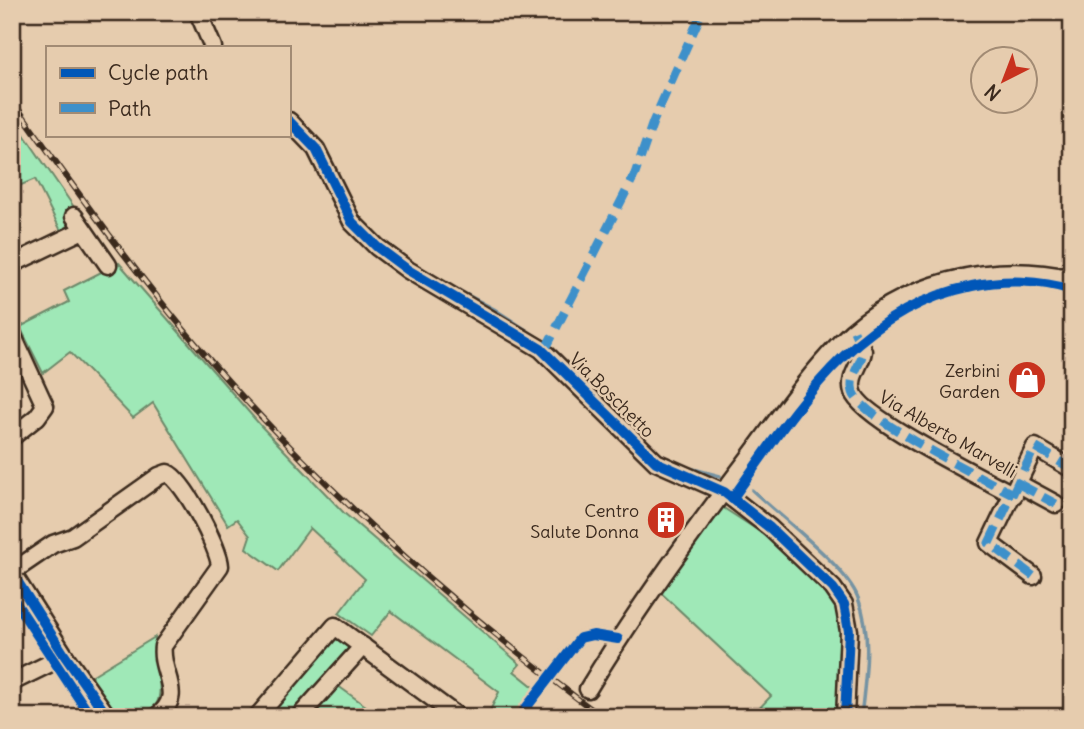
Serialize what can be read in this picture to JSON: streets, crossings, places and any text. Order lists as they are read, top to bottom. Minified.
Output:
{"streets":{"street":["Via Boschetto","Via Alberto Marvelli"]},"places":{"shop":["Zerbini Garden"],"building":["Centro Salute Donna"]},"legend":["Cycle path","Path"],"north":"bottom left"}
